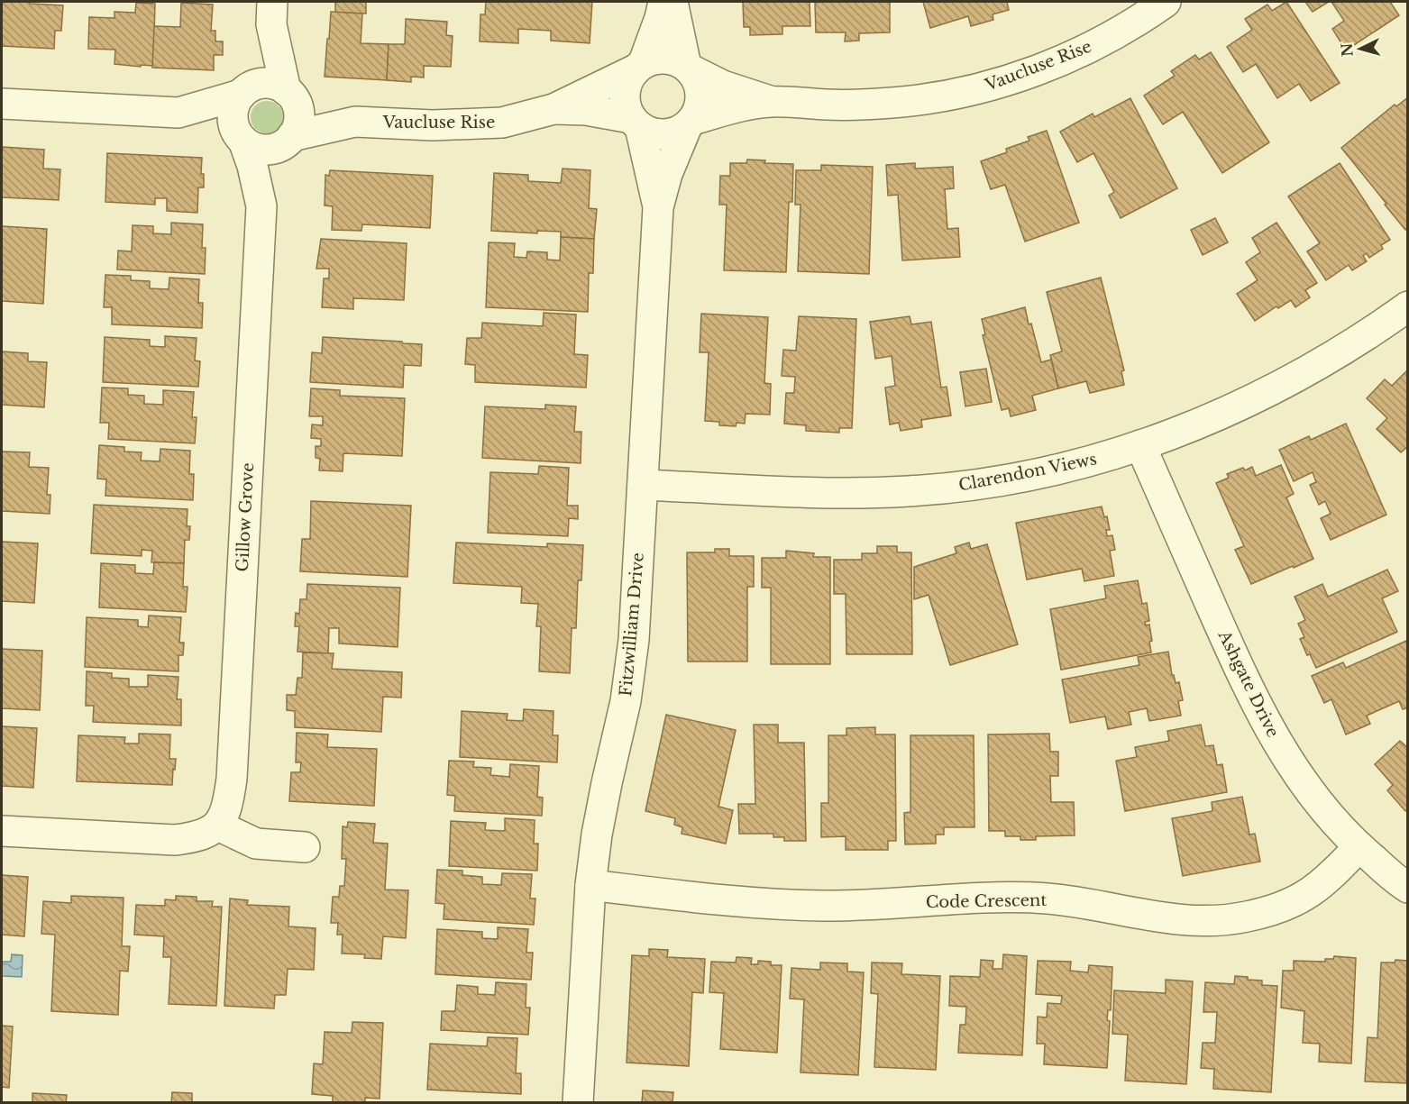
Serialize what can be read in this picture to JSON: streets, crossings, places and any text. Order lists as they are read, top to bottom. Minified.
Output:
{"streets":{"street":["Vaucluse Rise","Clarendon Views","Gillow Grove","Fitzwilliam Drive","Ashgate Drive","Code Crescent"]},"crossings":[["Vaucluse Rise","Gillow Grove"],["Vaucluse Rise","Fitzwilliam Drive"],["Clarendon Views","Fitzwilliam Drive"],["Clarendon Views","Ashgate Drive"],["Fitzwilliam Drive","Code Crescent"],["Ashgate Drive","Code Crescent"]],"north":"left"}
